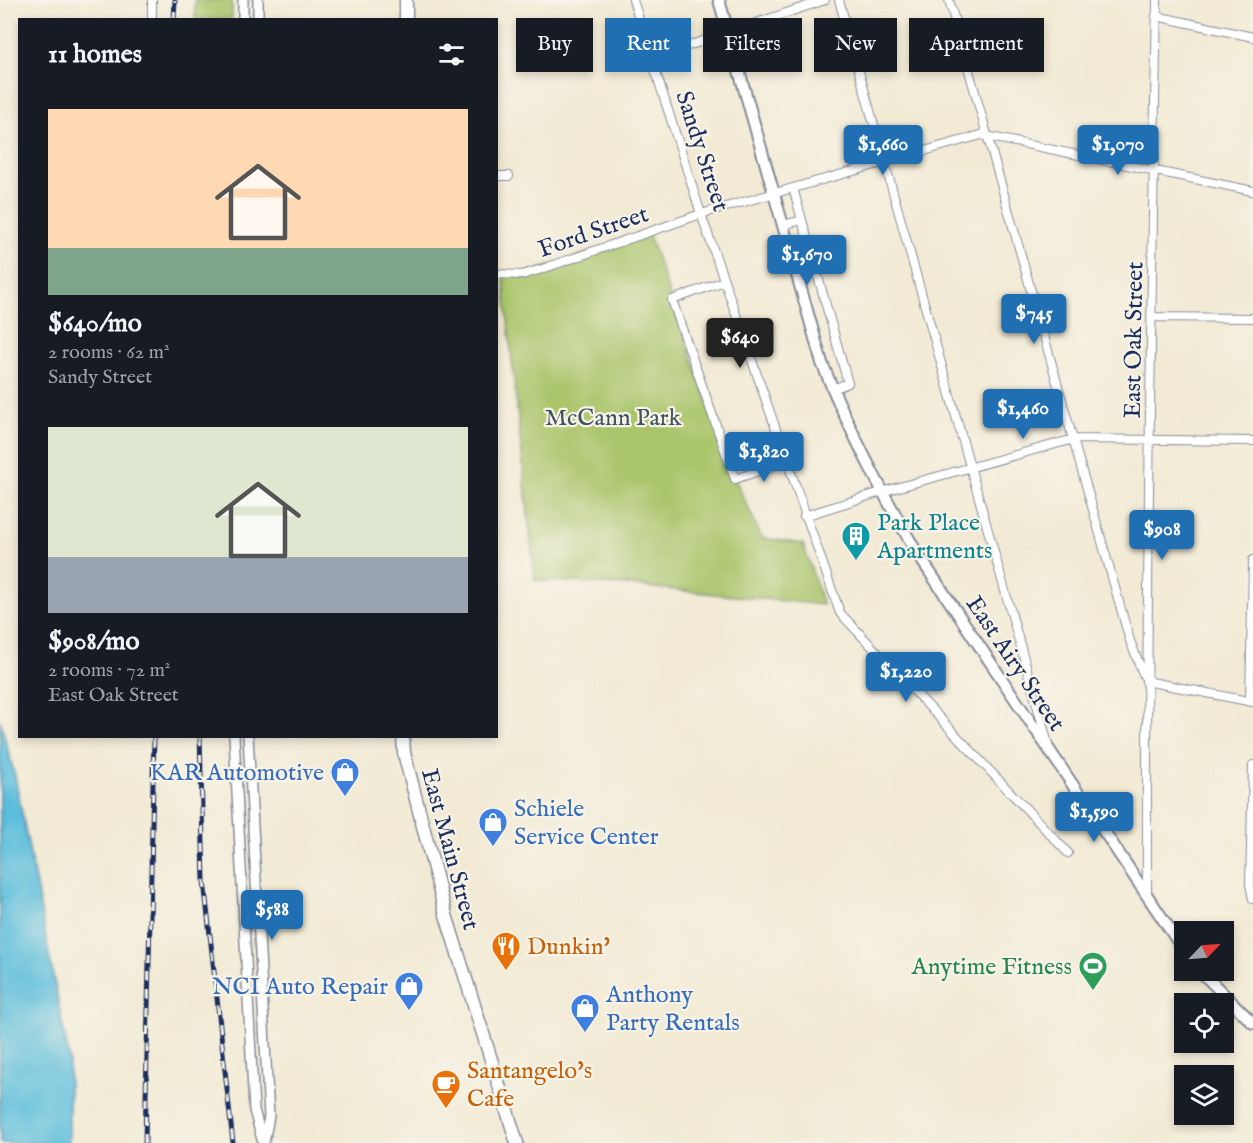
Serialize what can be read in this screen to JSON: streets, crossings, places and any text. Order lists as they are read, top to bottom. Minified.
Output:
{"streets":{"main road":["East Airy Street","East Main Street"],"street":["Sandy Street","Ford Street","East Oak Street"]},"crossings":[["Sandy Street","Ford Street"],["Ford Street","East Airy Street"],["East Oak Street","East Airy Street"]],"parks":["McCann Park"],"places":{"building":["Park Place Apartments"],"shop":["KAR Automotive","Schiele Service Center","NCI Auto Repair","Anthony Party Rentals"],"restaurant":["Dunkin'"],"sports":["Anytime Fitness"],"cafe":["Santangelo's Cafe"]},"north":"top right","page":{"chip":["Buy","Rent","Filters","New","Apartment"],"heading":"11 homes","list":[{"name":"$640/mo","note":"2 rooms · 62 m² · Sandy Street"},{"name":"$908/mo","note":"2 rooms · 72 m² · East Oak Street"}],"price":["$1,660","$1,070","$1,670","$745","$640","$1,460","$1,820","$908","$1,220","$1,590","$588"]}}
